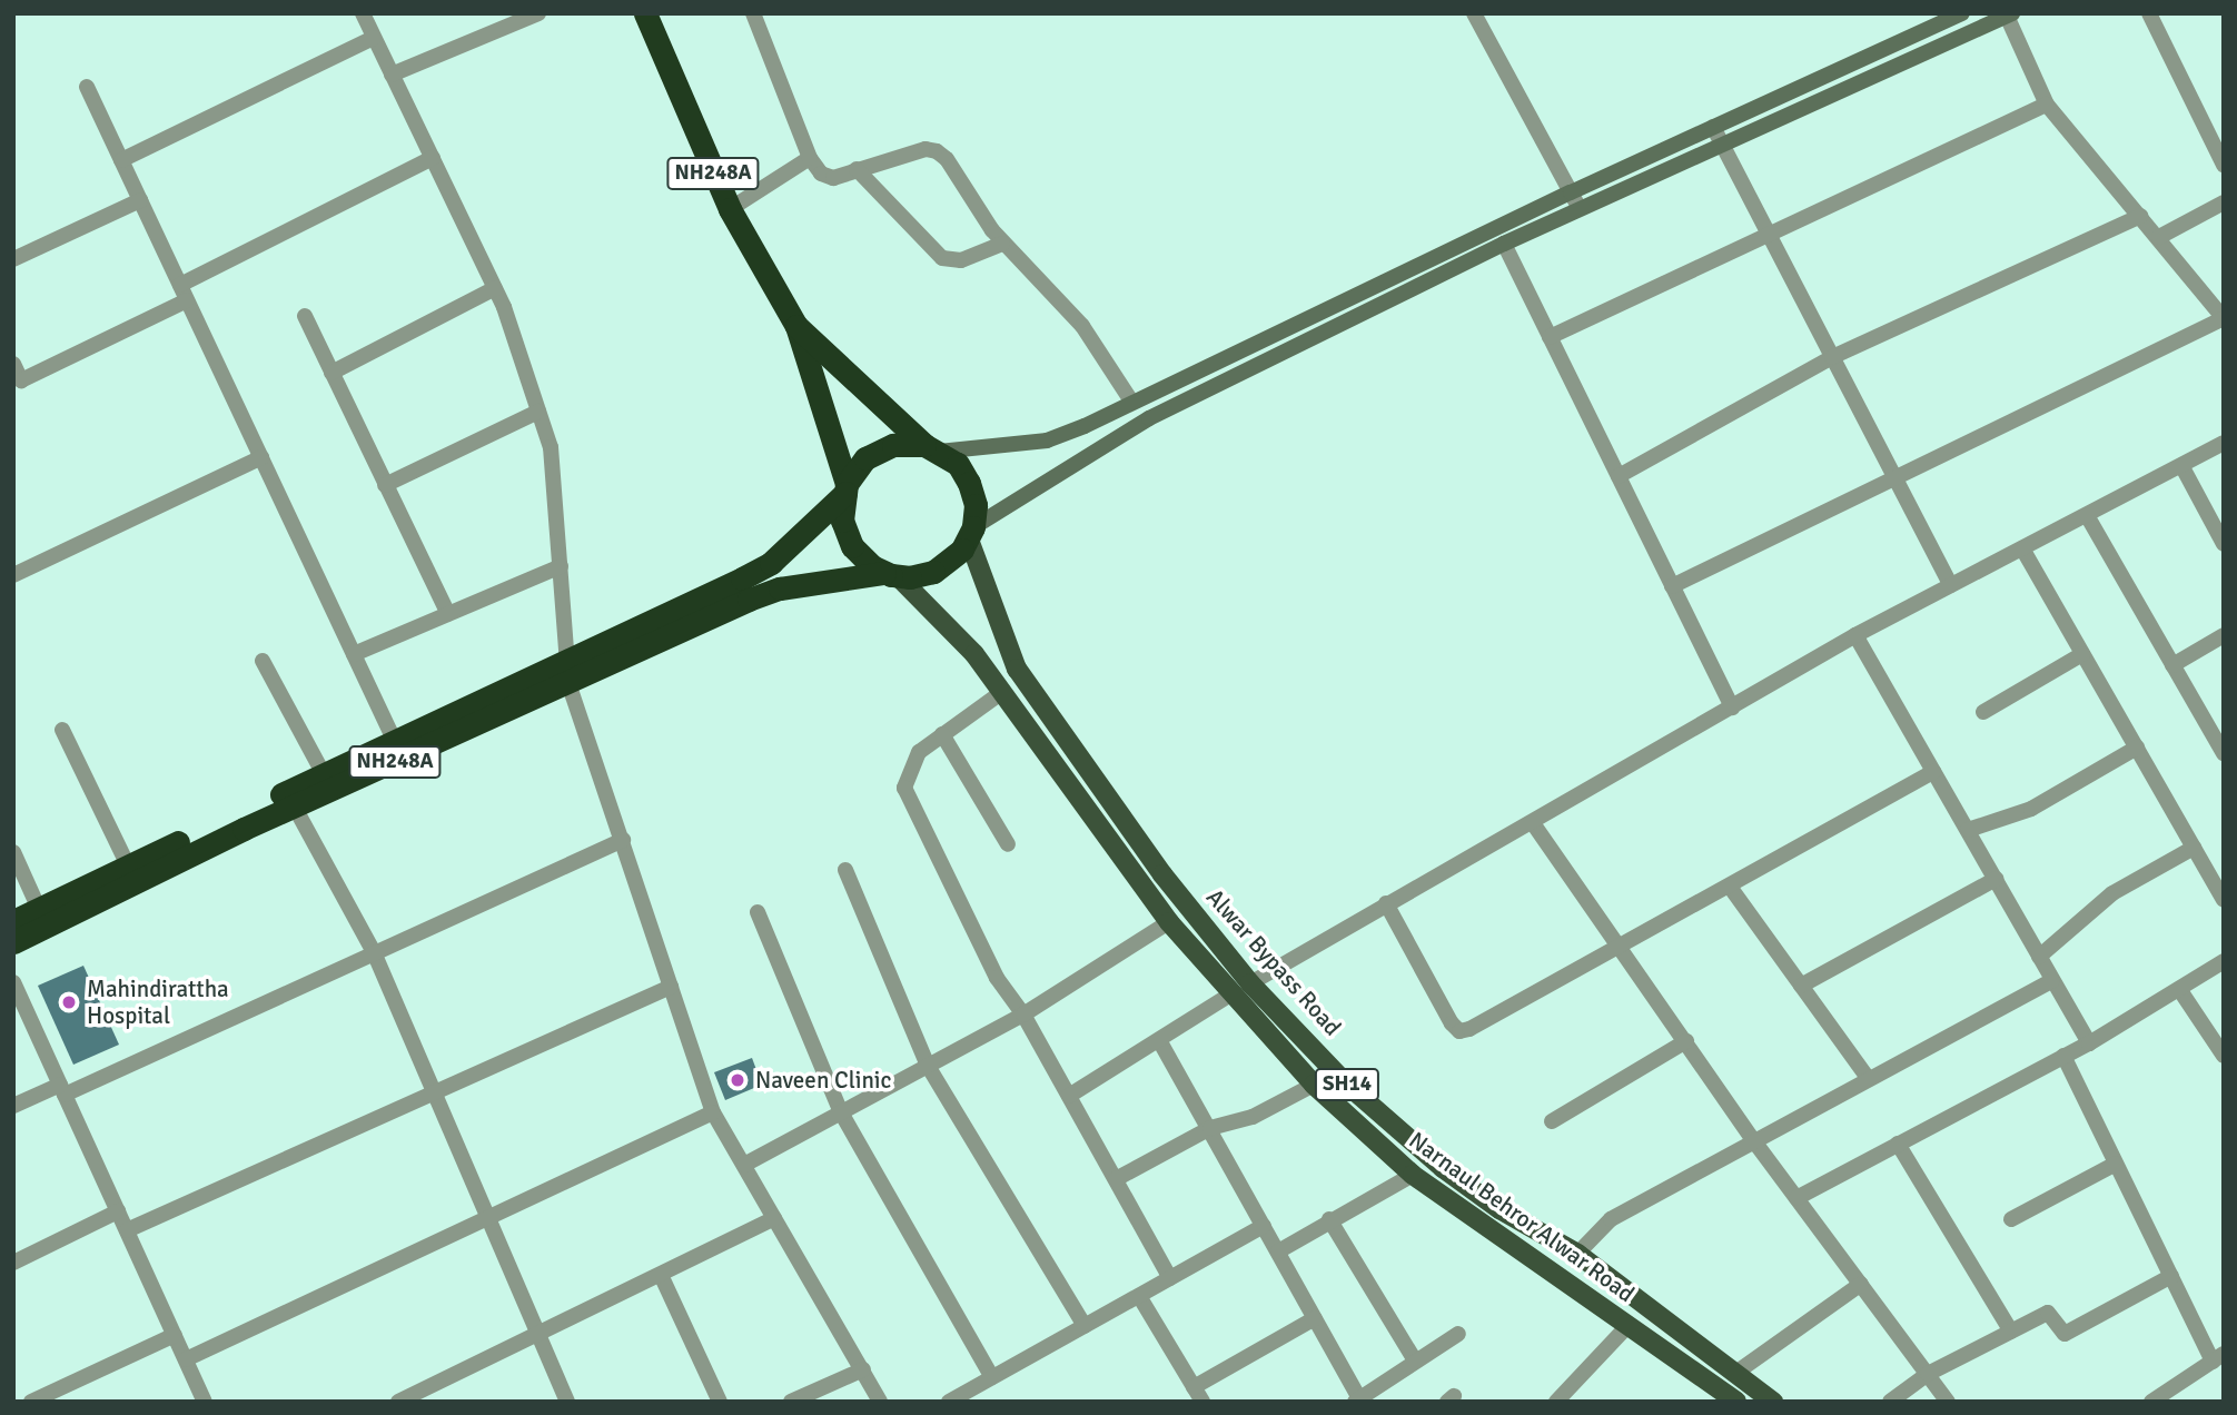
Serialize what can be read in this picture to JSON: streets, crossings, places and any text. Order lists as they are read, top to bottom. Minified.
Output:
{"streets":{"highway":["NH248A"],"main road":["Alwar Bypass Road","SH14","Narnaul Behror Alwar Road"]},"crossings":[["NH248A","Alwar Bypass Road"],["NH248A","SH14"],["Alwar Bypass Road","SH14"],["SH14","Narnaul Behror Alwar Road"]],"places":["Mahindirattha Hospital","Naveen Clinic"]}
